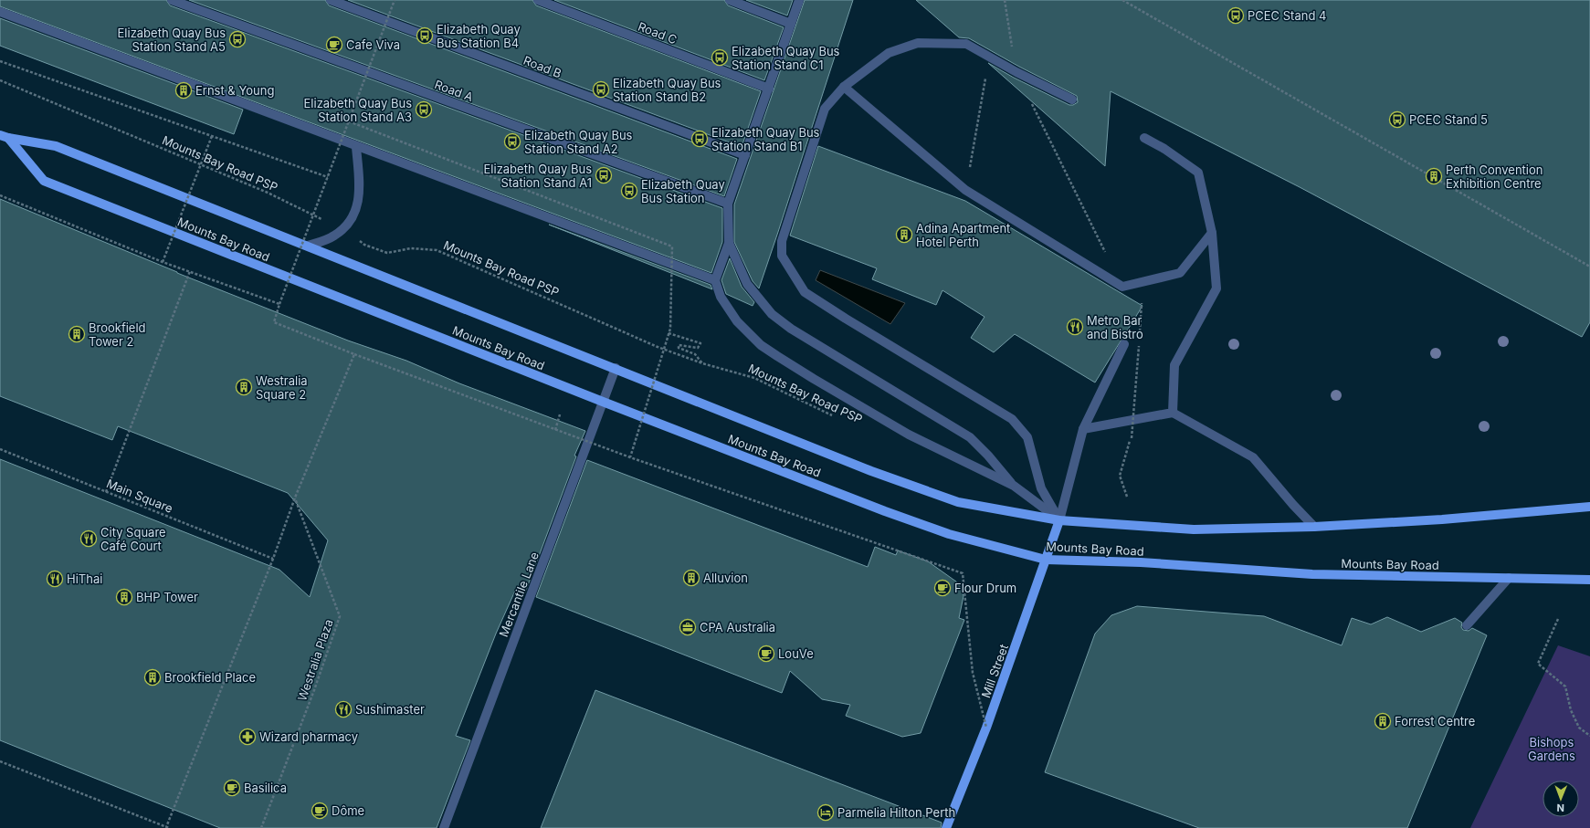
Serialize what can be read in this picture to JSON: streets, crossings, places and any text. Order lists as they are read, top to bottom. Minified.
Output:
{"streets":{"main road":["Mounts Bay Road","Mill Street"],"lane":["Road C","Road B","Road A","Mercantile Lane"],"path":["Mounts Bay Road PSP","Main Square","Westralia Plaza"]},"crossings":[["Mounts Bay Road","Mercantile Lane"],["Mounts Bay Road","Mill Street"]],"parks":["Bishops Gardens"],"places":{"bus stop":["PCEC Stand 4","Elizabeth Quay Bus Station B4","Elizabeth Quay Bus Station Stand A5","Elizabeth Quay Bus Station Stand C1","Elizabeth Quay Bus Station Stand B2","Elizabeth Quay Bus Station Stand A3","PCEC Stand 5","Elizabeth Quay Bus Station Stand B1","Elizabeth Quay Bus Station Stand A2","Elizabeth Quay Bus Station Stand A1","Elizabeth Quay Bus Station"],"cafe":["Cafe Viva","Flour Drum","LouVe","Basilica","Dôme"],"building":["Ernst & Young","Perth Convention Exhibition Centre","Adina Apartment Hotel Perth","Brookfield Tower 2","Westralia Square 2","Alluvion","BHP Tower","Brookfield Place","Forrest Centre"],"restaurant":["Metro Bar and Bistro","City Square Café Court","HiThai","Sushimaster"],"office":["CPA Australia"],"pharmacy":["Wizard pharmacy"],"hotel":["Parmelia Hilton Perth"]},"north":"bottom"}
